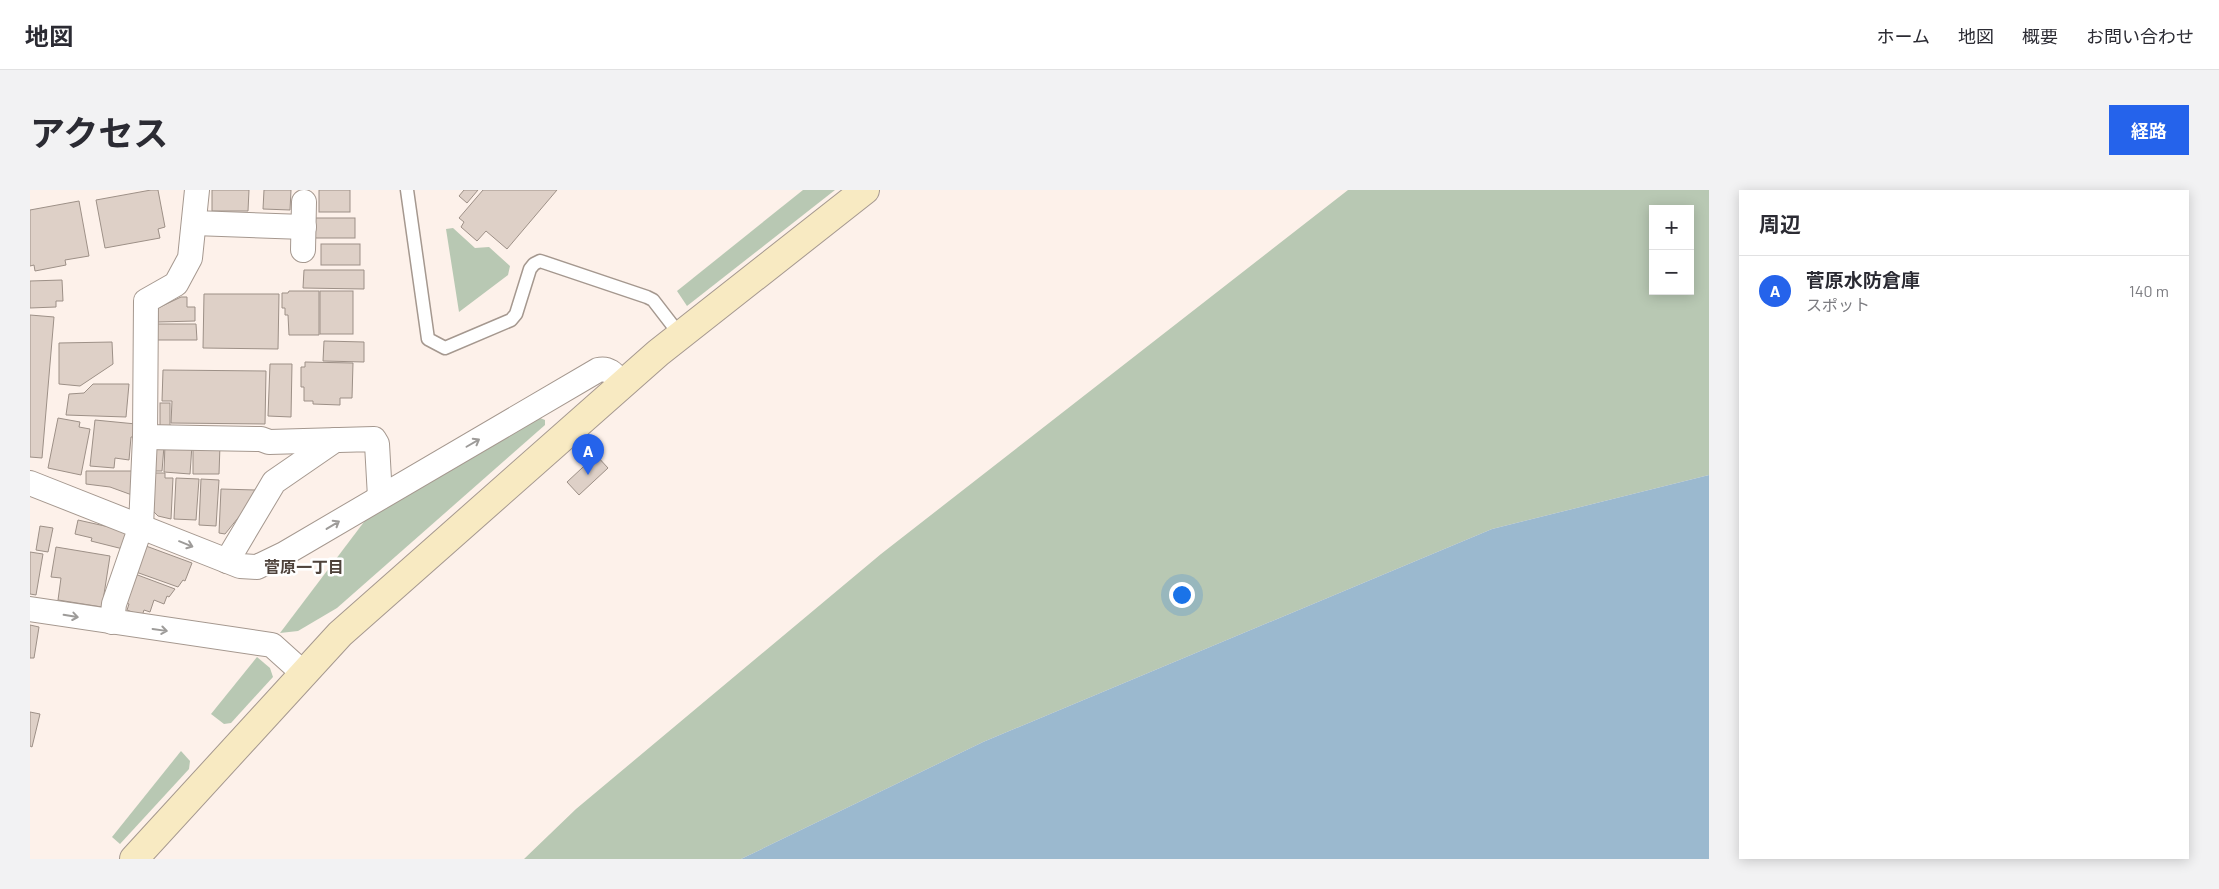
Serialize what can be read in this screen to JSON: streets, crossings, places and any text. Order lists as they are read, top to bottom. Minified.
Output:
{"districts":["菅原一丁目"],"page":{"header":"地図","nav":["ホーム","地図","概要","お問い合わせ"],"title":"アクセス","buttons":"経路","heading":"周辺","map_buttons":["+","−"],"list":[{"mark":"A","name":"菅原水防倉庫","note":"スポット","value":"140 m"}],"pins":"A"}}
